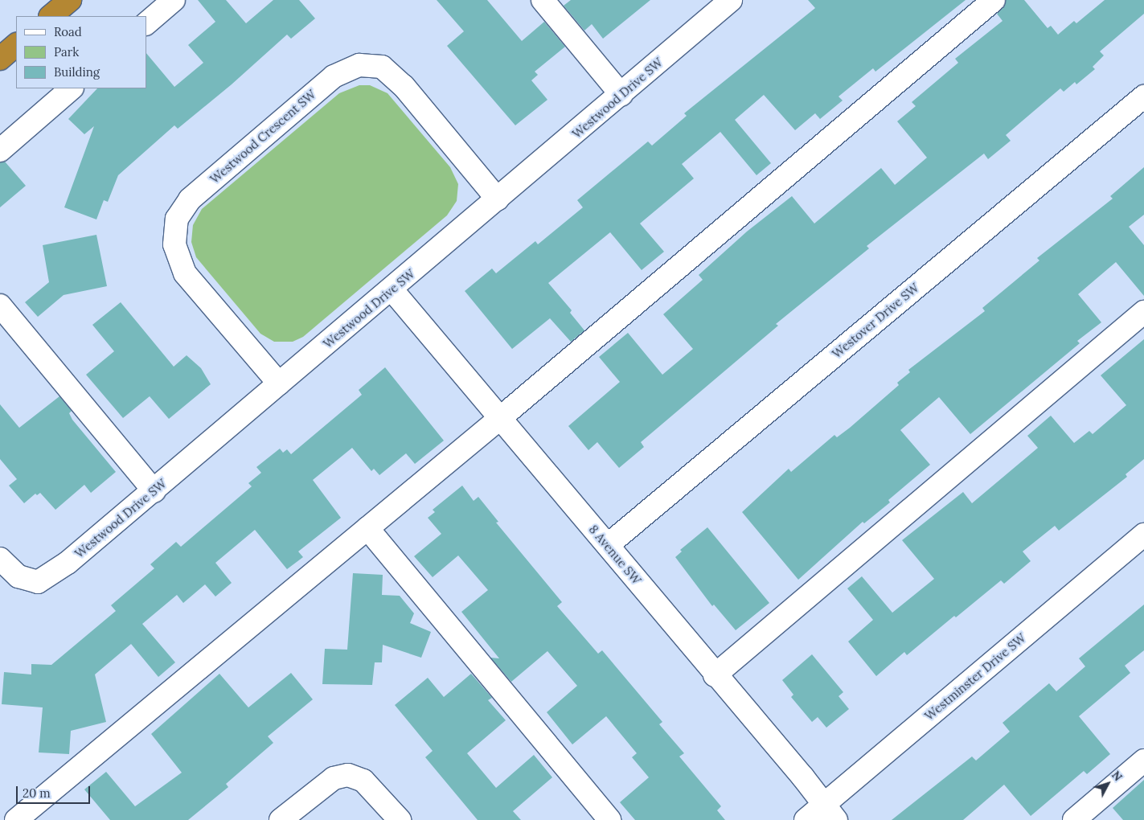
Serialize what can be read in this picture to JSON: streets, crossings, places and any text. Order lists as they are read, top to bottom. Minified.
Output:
{"streets":{"street":["Westwood Drive SW","Westwood Crescent SW","Westover Drive SW","8 Avenue SW","Westminster Drive SW"]},"crossings":[["Westwood Drive SW","Westwood Crescent SW"],["Westwood Drive SW","8 Avenue SW"],["Westover Drive SW","8 Avenue SW"],["8 Avenue SW","Westminster Drive SW"]],"legend":["Road","Park","Building"],"scale_bar":"20 m","north":"top right"}
